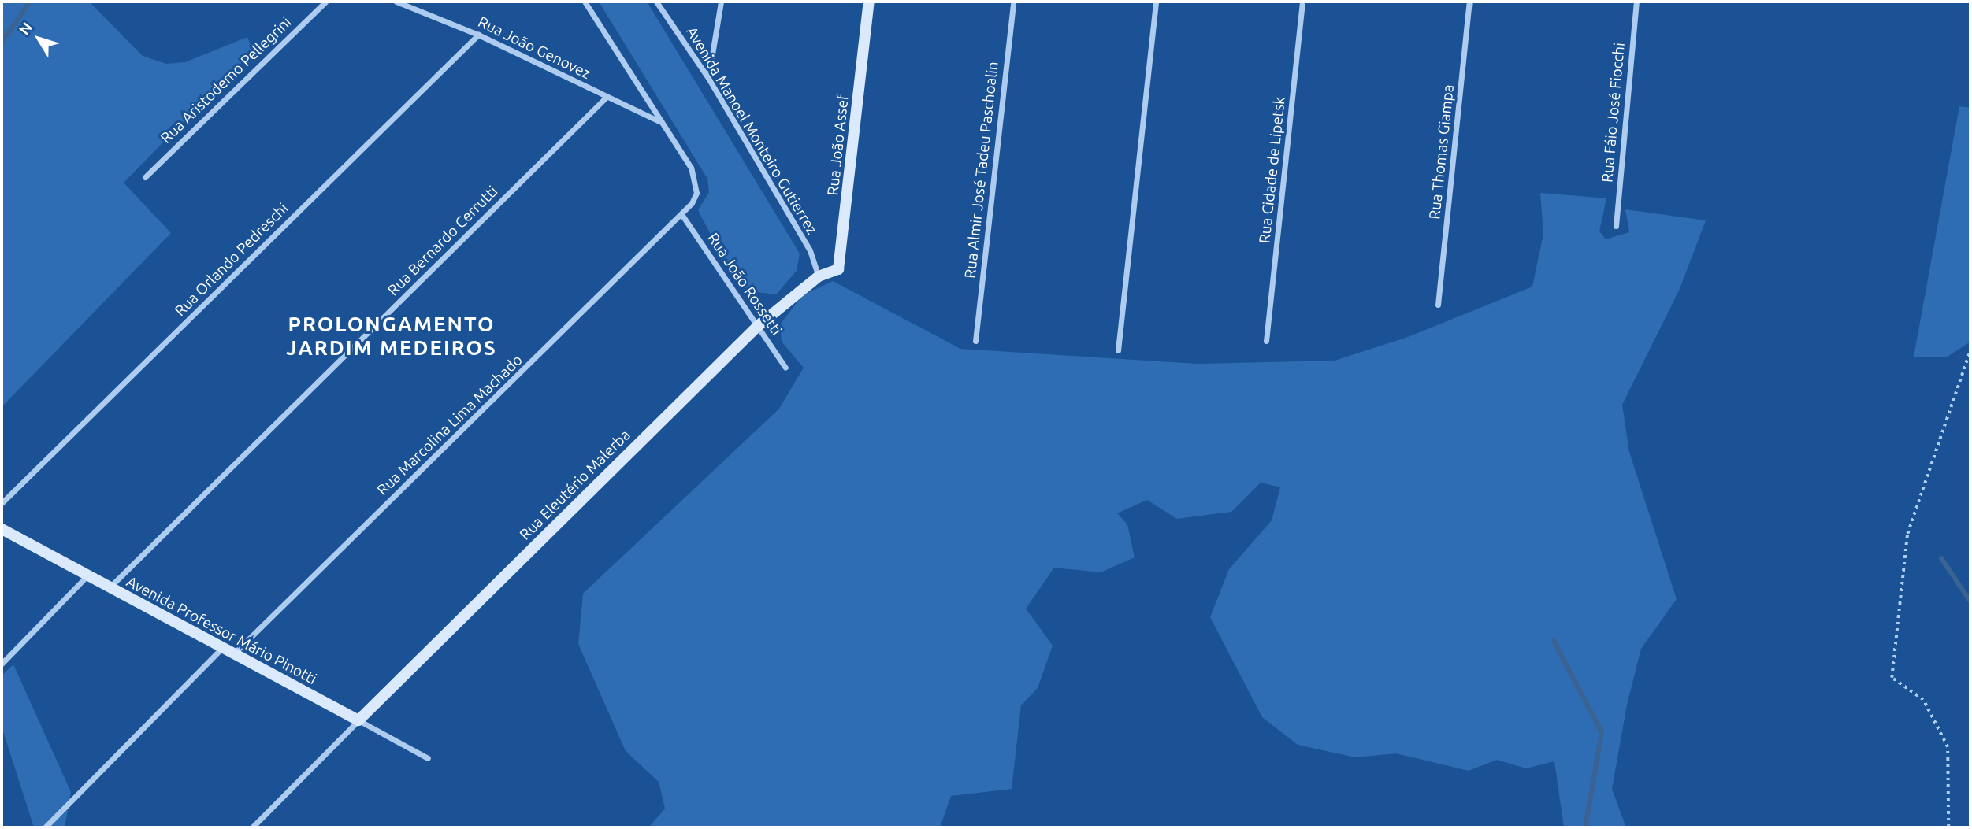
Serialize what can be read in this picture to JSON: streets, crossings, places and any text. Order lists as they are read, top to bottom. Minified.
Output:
{"streets":{"street":["Rua João Genovez","Rua Aristodemo Pellegrini","Rua Fáio José Fiocchi","Avenida Manoel Monteiro Gutierrez","Rua João Assef","Rua Thomas Giampa","Rua Almir José Tadeu Paschoalin","Rua Cidade de Lipetsk","Rua Bernardo Cerrutti","Rua Orlando Pedreschi","Rua João Rossetti","Rua Marcolina Lima Machado","Rua Eleutério Malerba","Avenida Professor Mário Pinotti"]},"crossings":[["Rua João Genovez","Rua Bernardo Cerrutti"],["Rua João Genovez","Rua Orlando Pedreschi"],["Rua João Genovez","Rua Marcolina Lima Machado"],["Avenida Manoel Monteiro Gutierrez","Rua João Assef"],["Avenida Manoel Monteiro Gutierrez","Rua Eleutério Malerba"],["Rua João Assef","Rua Eleutério Malerba"],["Rua Bernardo Cerrutti","Avenida Professor Mário Pinotti"],["Rua João Rossetti","Rua Marcolina Lima Machado"],["Rua João Rossetti","Rua Eleutério Malerba"],["Rua Marcolina Lima Machado","Avenida Professor Mário Pinotti"],["Rua Eleutério Malerba","Avenida Professor Mário Pinotti"]],"districts":["PROLONGAMENTO JARDIM MEDEIROS"],"north":"top left"}
